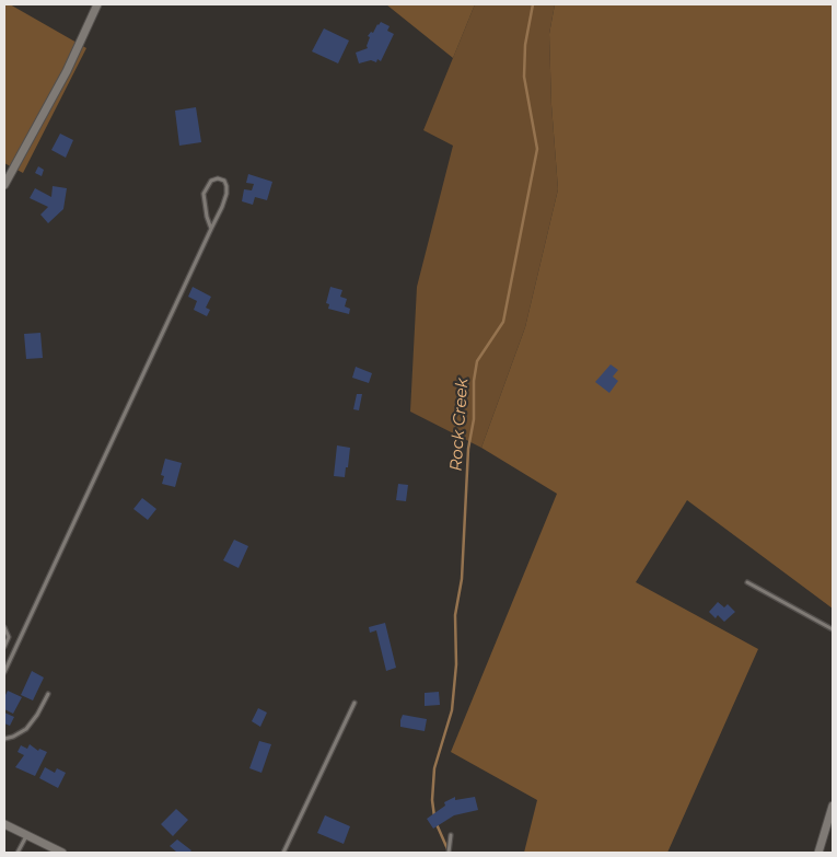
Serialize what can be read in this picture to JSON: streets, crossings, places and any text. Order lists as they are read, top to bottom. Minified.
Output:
{"water":["Rock Creek"]}
